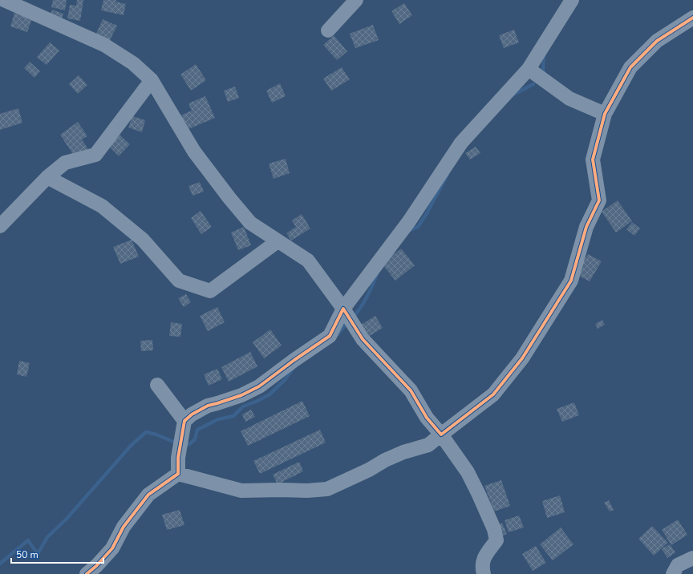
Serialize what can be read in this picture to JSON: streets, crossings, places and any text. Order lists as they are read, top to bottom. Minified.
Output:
{"scale_bar":"50 m"}
